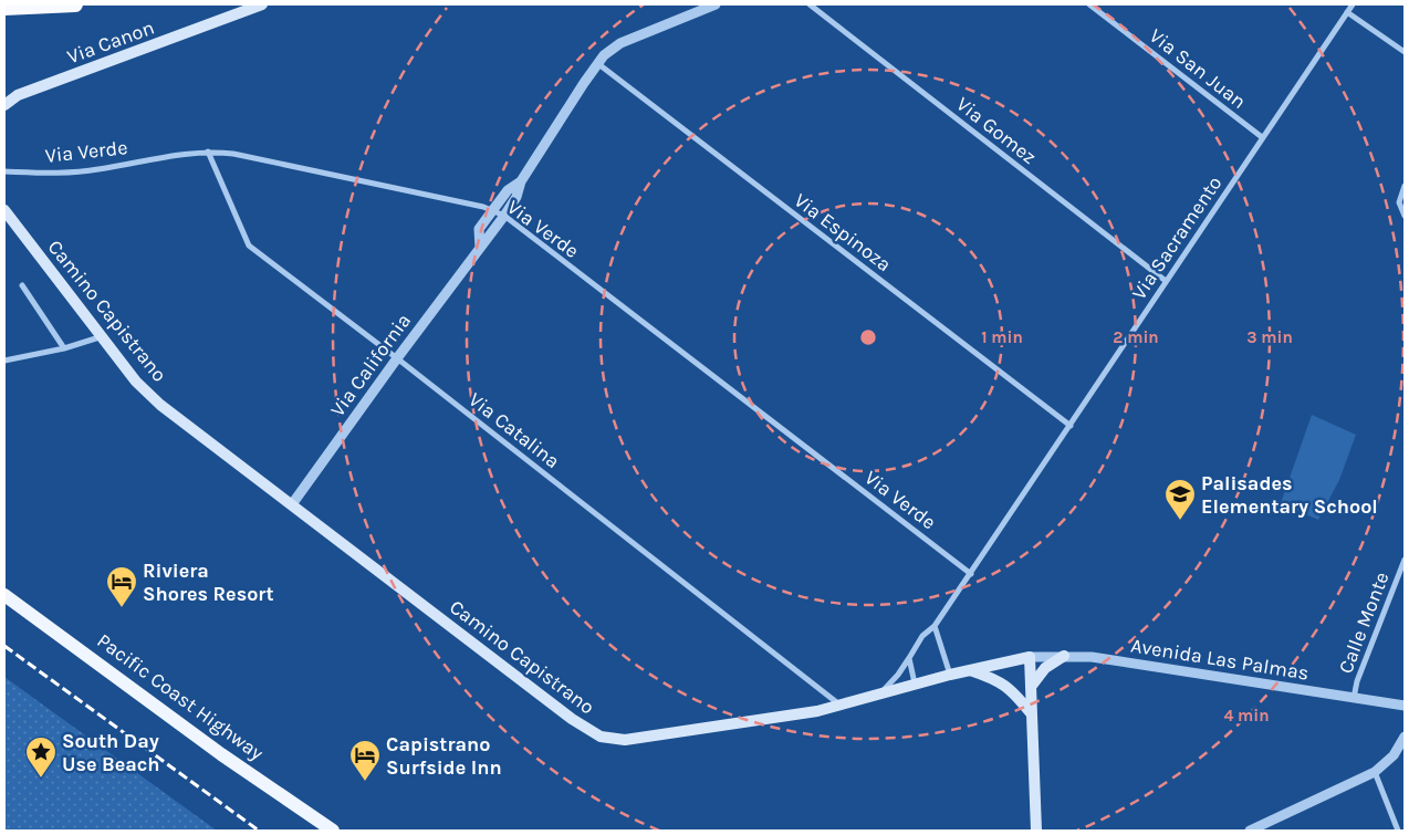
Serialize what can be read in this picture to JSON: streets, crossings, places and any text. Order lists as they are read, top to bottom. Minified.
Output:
{"streets":{"main road":["Via Canon","Camino Capistrano","Pacific Coast Highway"],"street":["Via San Juan","Via Gomez","Via Verde","Via Espinoza","Via Sacramento","Via California","Via Catalina","Calle Monte","Avenida Las Palmas"]},"crossings":[["Via San Juan","Via Sacramento"],["Via Gomez","Via Sacramento"],["Via Verde","Via Sacramento"],["Via Verde","Via California"],["Via Verde","Via Catalina"],["Via Espinoza","Via Sacramento"],["Via Espinoza","Via California"],["Via Sacramento","Camino Capistrano"],["Camino Capistrano","Via California"],["Camino Capistrano","Via Catalina"],["Camino Capistrano","Avenida Las Palmas"],["Via California","Via Catalina"],["Calle Monte","Avenida Las Palmas"]],"places":{"school or university":["Palisades Elementary School"],"hotel":["Riviera Shores Resort","Capistrano Surfside Inn"],"place":["South Day Use Beach"]},"rings":["1 min","2 min","3 min","4 min"]}
